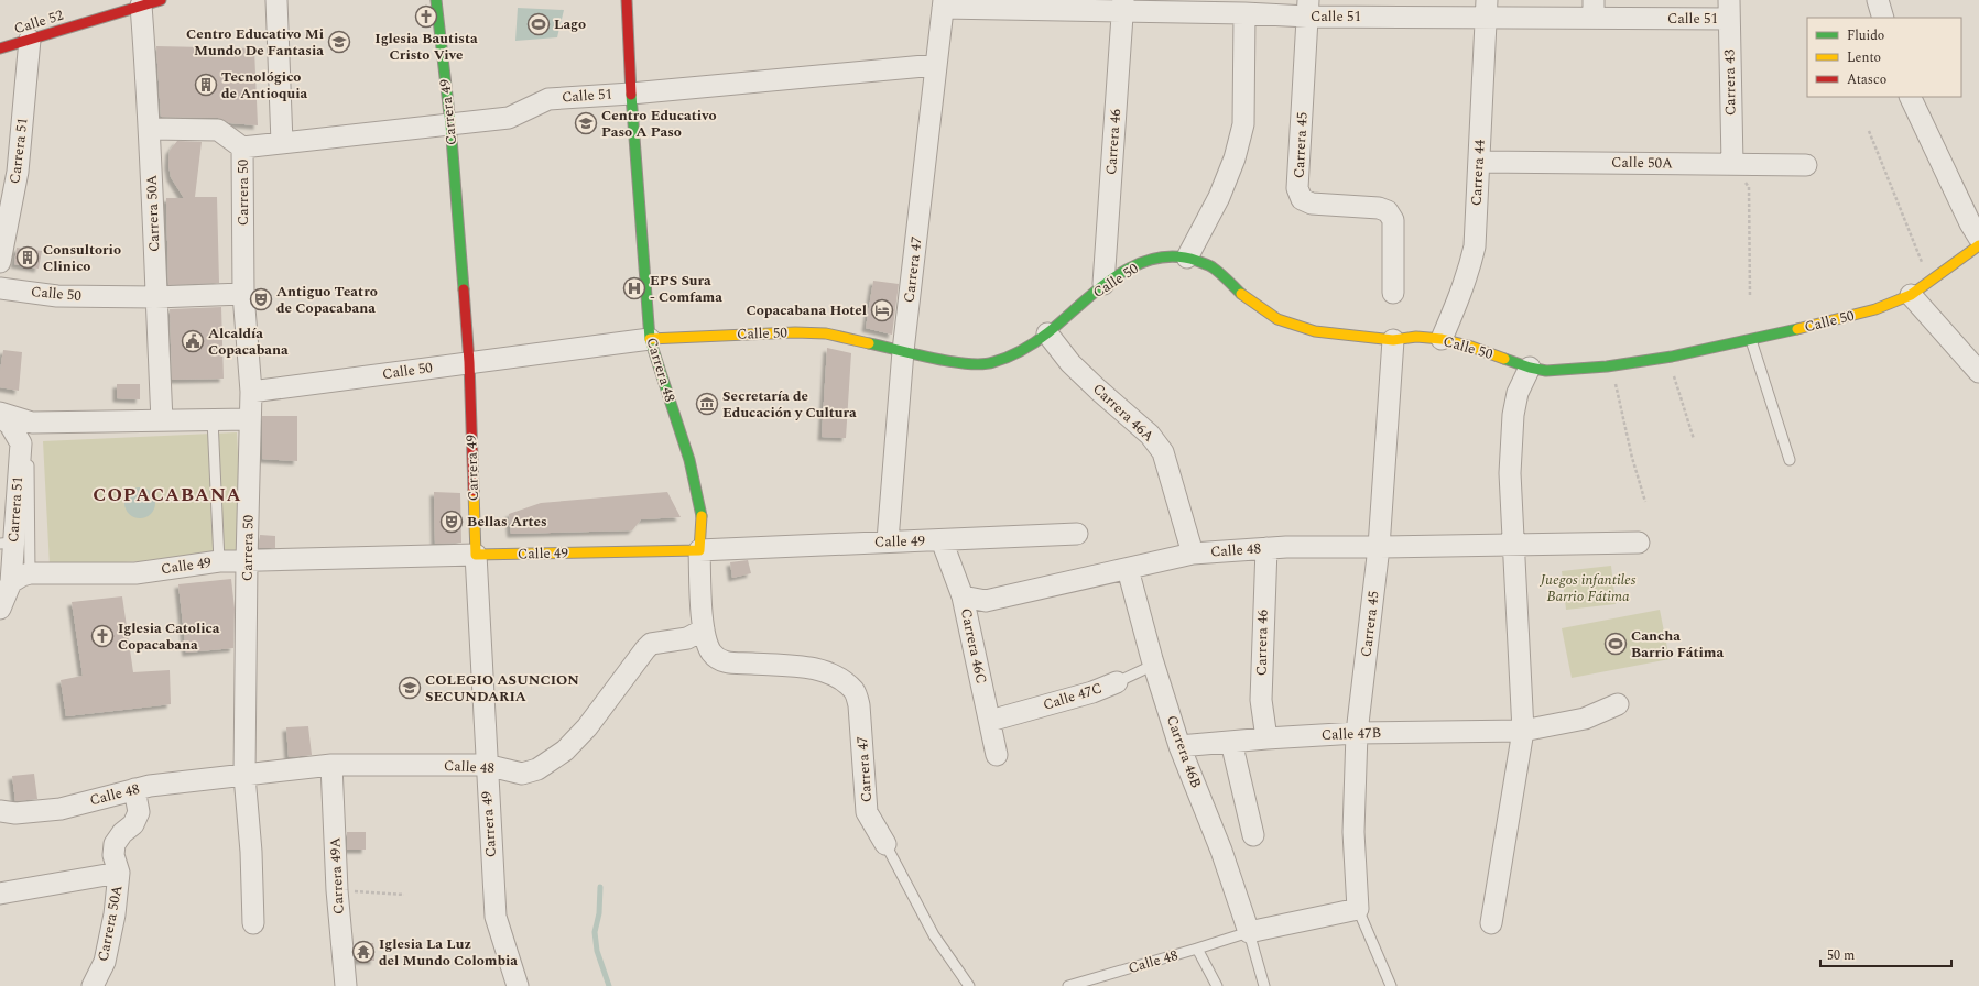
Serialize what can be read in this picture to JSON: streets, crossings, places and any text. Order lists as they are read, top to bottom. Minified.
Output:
{"streets":{"street":["Calle 51","Calle 52","Carrera 43","Carrera 49","Carrera 46","Carrera 45","Carrera 51","Calle 50A","Carrera 44","Carrera 50","Carrera 50A","Carrera 47","Calle 50","Carrera 48","Carrera 46A","Calle 49","Calle 48","Carrera 46C","Calle 47C","Calle 47B","Carrera 46B","Carrera 49A"]},"crossings":[["Calle 51","Carrera 43"],["Calle 51","Carrera 49"],["Calle 51","Carrera 46"],["Calle 51","Carrera 45"],["Calle 51","Carrera 44"],["Calle 51","Carrera 50"],["Calle 51","Carrera 47"],["Calle 51","Carrera 48"],["Calle 52","Carrera 51"],["Calle 52","Carrera 50A"],["Carrera 43","Calle 50A"],["Carrera 49","Calle 50"],["Carrera 49","Calle 49"],["Carrera 49","Calle 48"],["Carrera 46","Calle 50"],["Carrera 46","Calle 48"],["Carrera 46","Calle 47B"],["Carrera 45","Calle 50"],["Carrera 45","Calle 48"],["Carrera 45","Calle 47B"],["Carrera 51","Calle 49"],["Calle 50A","Carrera 44"],["Carrera 44","Calle 50"],["Carrera 50","Calle 50"],["Carrera 50","Calle 49"],["Carrera 50","Calle 48"],["Carrera 50A","Calle 50"],["Carrera 50A","Calle 48"],["Carrera 47","Calle 50"],["Carrera 47","Carrera 48"],["Carrera 47","Calle 49"],["Carrera 47","Calle 48"],["Calle 50","Carrera 48"],["Calle 50","Carrera 46A"],["Carrera 48","Calle 49"],["Carrera 48","Calle 48"],["Carrera 46A","Calle 48"],["Calle 49","Carrera 46C"],["Calle 48","Carrera 46C"],["Calle 48","Carrera 46B"],["Calle 48","Carrera 49A"],["Carrera 46C","Calle 47C"],["Calle 47C","Carrera 46B"],["Calle 47B","Carrera 46B"]],"districts":["COPACABANA"],"parks":["Juegos infantiles Barrio Fátima"],"places":{"church":["Iglesia Bautista Cristo Vive","Iglesia Catolica Copacabana"],"sports":["Lago","Cancha Barrio Fátima"],"school or university":["Centro Educativo Mi Mundo De Fantasia","Centro Educativo Paso A Paso","COLEGIO ASUNCION SECUNDARIA"],"building":["Tecnológico de Antioquia","Consultorio Clinico"],"hospital":["EPS Sura - Comfama"],"theatre":["Antiguo Teatro de Copacabana","Bellas Artes"],"hotel":["Copacabana Hotel"],"public building":["Alcaldía Copacabana"],"museum":["Secretaría de Educación y Cultura"],"temple":["Iglesia La Luz del Mundo Colombia"]},"legend":["Fluido","Lento","Atasco"],"scale_bar":"50 m"}
